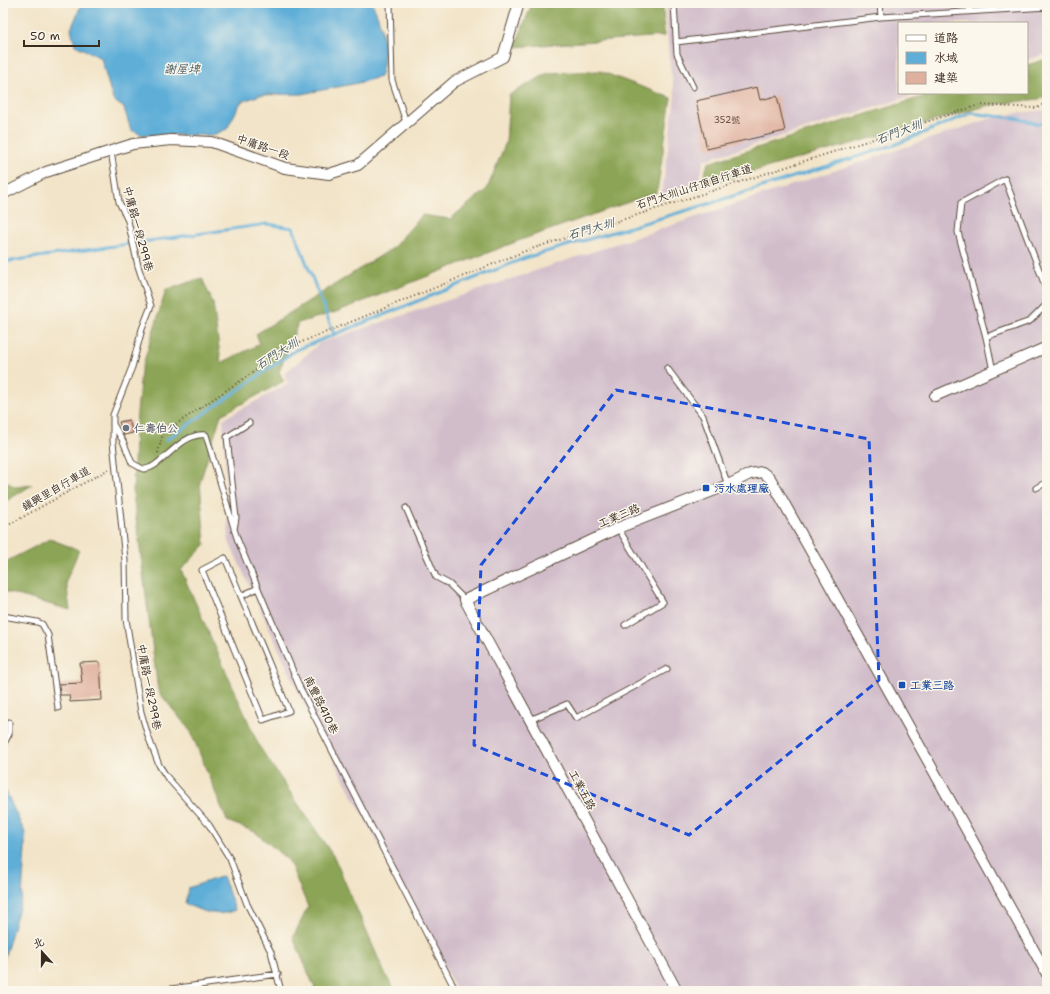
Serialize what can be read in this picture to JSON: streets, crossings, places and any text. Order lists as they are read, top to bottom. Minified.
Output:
{"streets":{"street":["中庸路一段","工業三路","工業五路"],"lane":["中庸路一段299巷","南豐路410巷"],"path":["石門大圳山仔頂自行車道","鎮興里自行車道"]},"crossings":[["中庸路一段","中庸路一段299巷"],["中庸路一段299巷","鎮興里自行車道"],["工業三路","工業五路"]],"water":["謝屋埤","石門大圳"],"places":{"other":["仁壽伯公"],"transit":["污水處理廠","工業三路"]},"house_numbers":["352號"],"legend":["道路","水域","建築"],"scale_bar":"50 m","north":"top"}
